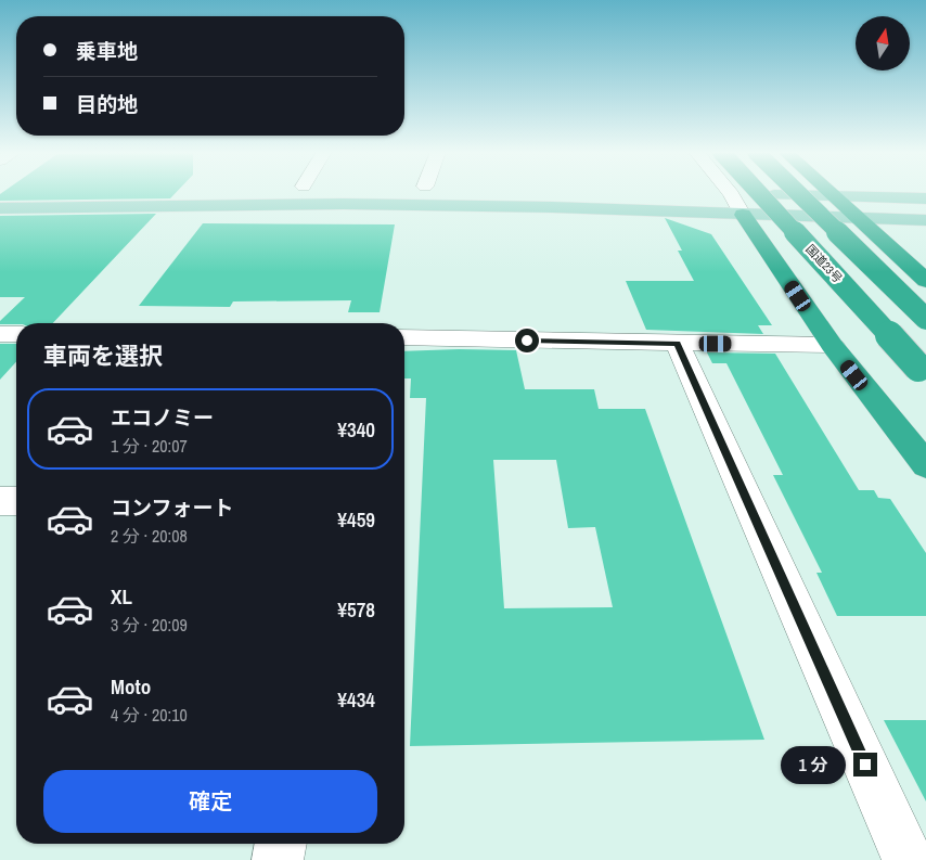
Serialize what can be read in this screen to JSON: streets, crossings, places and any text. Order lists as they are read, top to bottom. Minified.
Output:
{"streets":{"highway":["国道23号"]},"north":"top","page":{"banner":["乗車地","目的地"],"heading":"車両を選択","list":[{"name":"エコノミー","note":"1 分 · 20:07","value":"¥340"},{"name":"コンフォート","note":"2 分 · 20:08","value":"¥459"},{"name":"XL","note":"3 分 · 20:09","value":"¥578"},{"name":"Moto","note":"4 分 · 20:10","value":"¥434"}],"bubble":"1 分","buttons":"確定"}}
